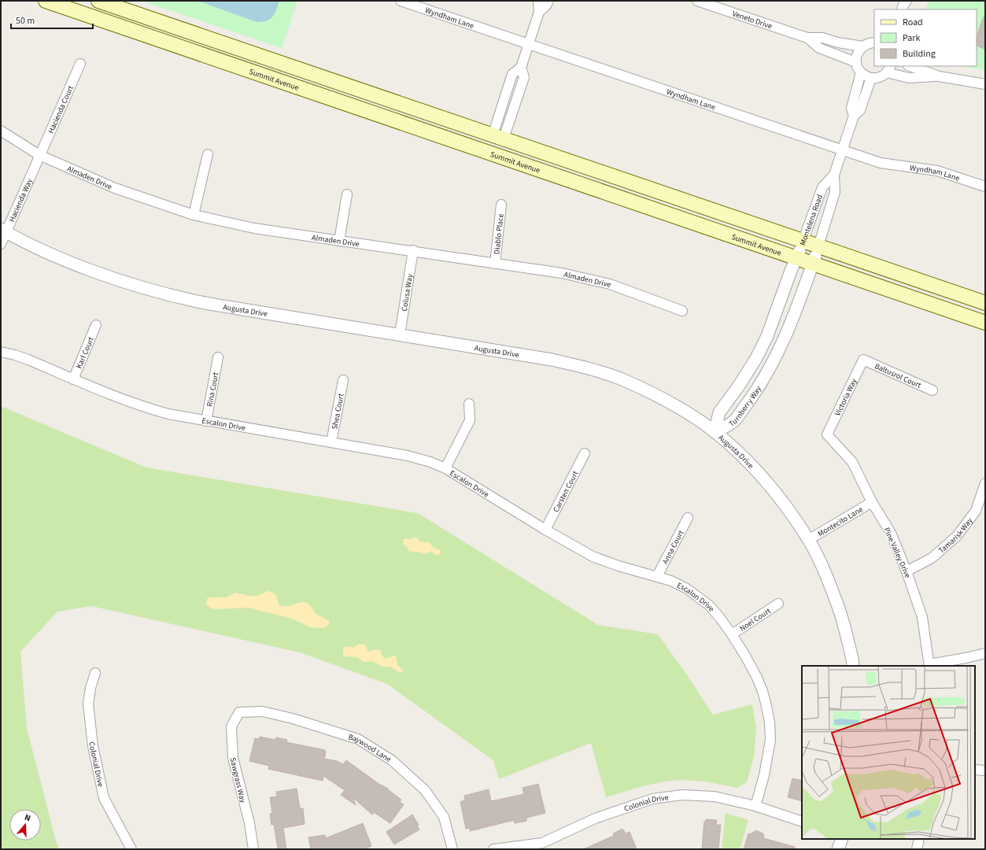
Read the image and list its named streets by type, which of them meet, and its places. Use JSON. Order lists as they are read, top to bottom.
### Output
{
  "streets": {
    "main road": ["Summit Avenue"],
    "street": [
      "Wyndham Lane",
      "Veneto Drive",
      "Hacienda Court",
      "Almaden Drive",
      "Hacienda Way",
      "Montelena Road",
      "Diablo Place",
      "Colusa Way",
      "Augusta Drive",
      "Karl Court",
      "Baltusrol Court",
      "Rina Court",
      "Victoria Way",
      "Turnberry Way",
      "Shea Court",
      "Escalon Drive",
      "Carsten Court",
      "Montecito Lane",
      "Tamarisk Way",
      "Anna Court",
      "Pine Valley Drive",
      "Noel Court",
      "Baywood Lane",
      "Colonial Drive",
      "Sawgrass Way"
    ]
  },
  "crossings": [
    ["Wyndham Lane", "Montelena Road"],
    ["Summit Avenue", "Montelena Road"],
    ["Summit Avenue", "Turnberry Way"],
    ["Hacienda Court", "Almaden Drive"],
    ["Hacienda Court", "Hacienda Way"],
    ["Almaden Drive", "Hacienda Way"],
    ["Almaden Drive", "Diablo Place"],
    ["Almaden Drive", "Colusa Way"],
    ["Hacienda Way", "Augusta Drive"],
    ["Montelena Road", "Turnberry Way"],
    ["Colusa Way", "Augusta Drive"],
    ["Augusta Drive", "Turnberry Way"],
    ["Augusta Drive", "Montecito Lane"],
    ["Karl Court", "Escalon Drive"],
    ["Baltusrol Court", "Victoria Way"],
    ["Rina Court", "Escalon Drive"],
    ["Victoria Way", "Pine Valley Drive"],
    ["Shea Court", "Escalon Drive"],
    ["Escalon Drive", "Carsten Court"],
    ["Escalon Drive", "Anna Court"],
    ["Escalon Drive", "Noel Court"],
    ["Escalon Drive", "Colonial Drive"],
    ["Montecito Lane", "Pine Valley Drive"],
    ["Tamarisk Way", "Pine Valley Drive"],
    ["Baywood Lane", "Sawgrass Way"]
  ],
  "legend": ["Road", "Park", "Building"],
  "scale_bar": "50 m",
  "north": "top"
}
